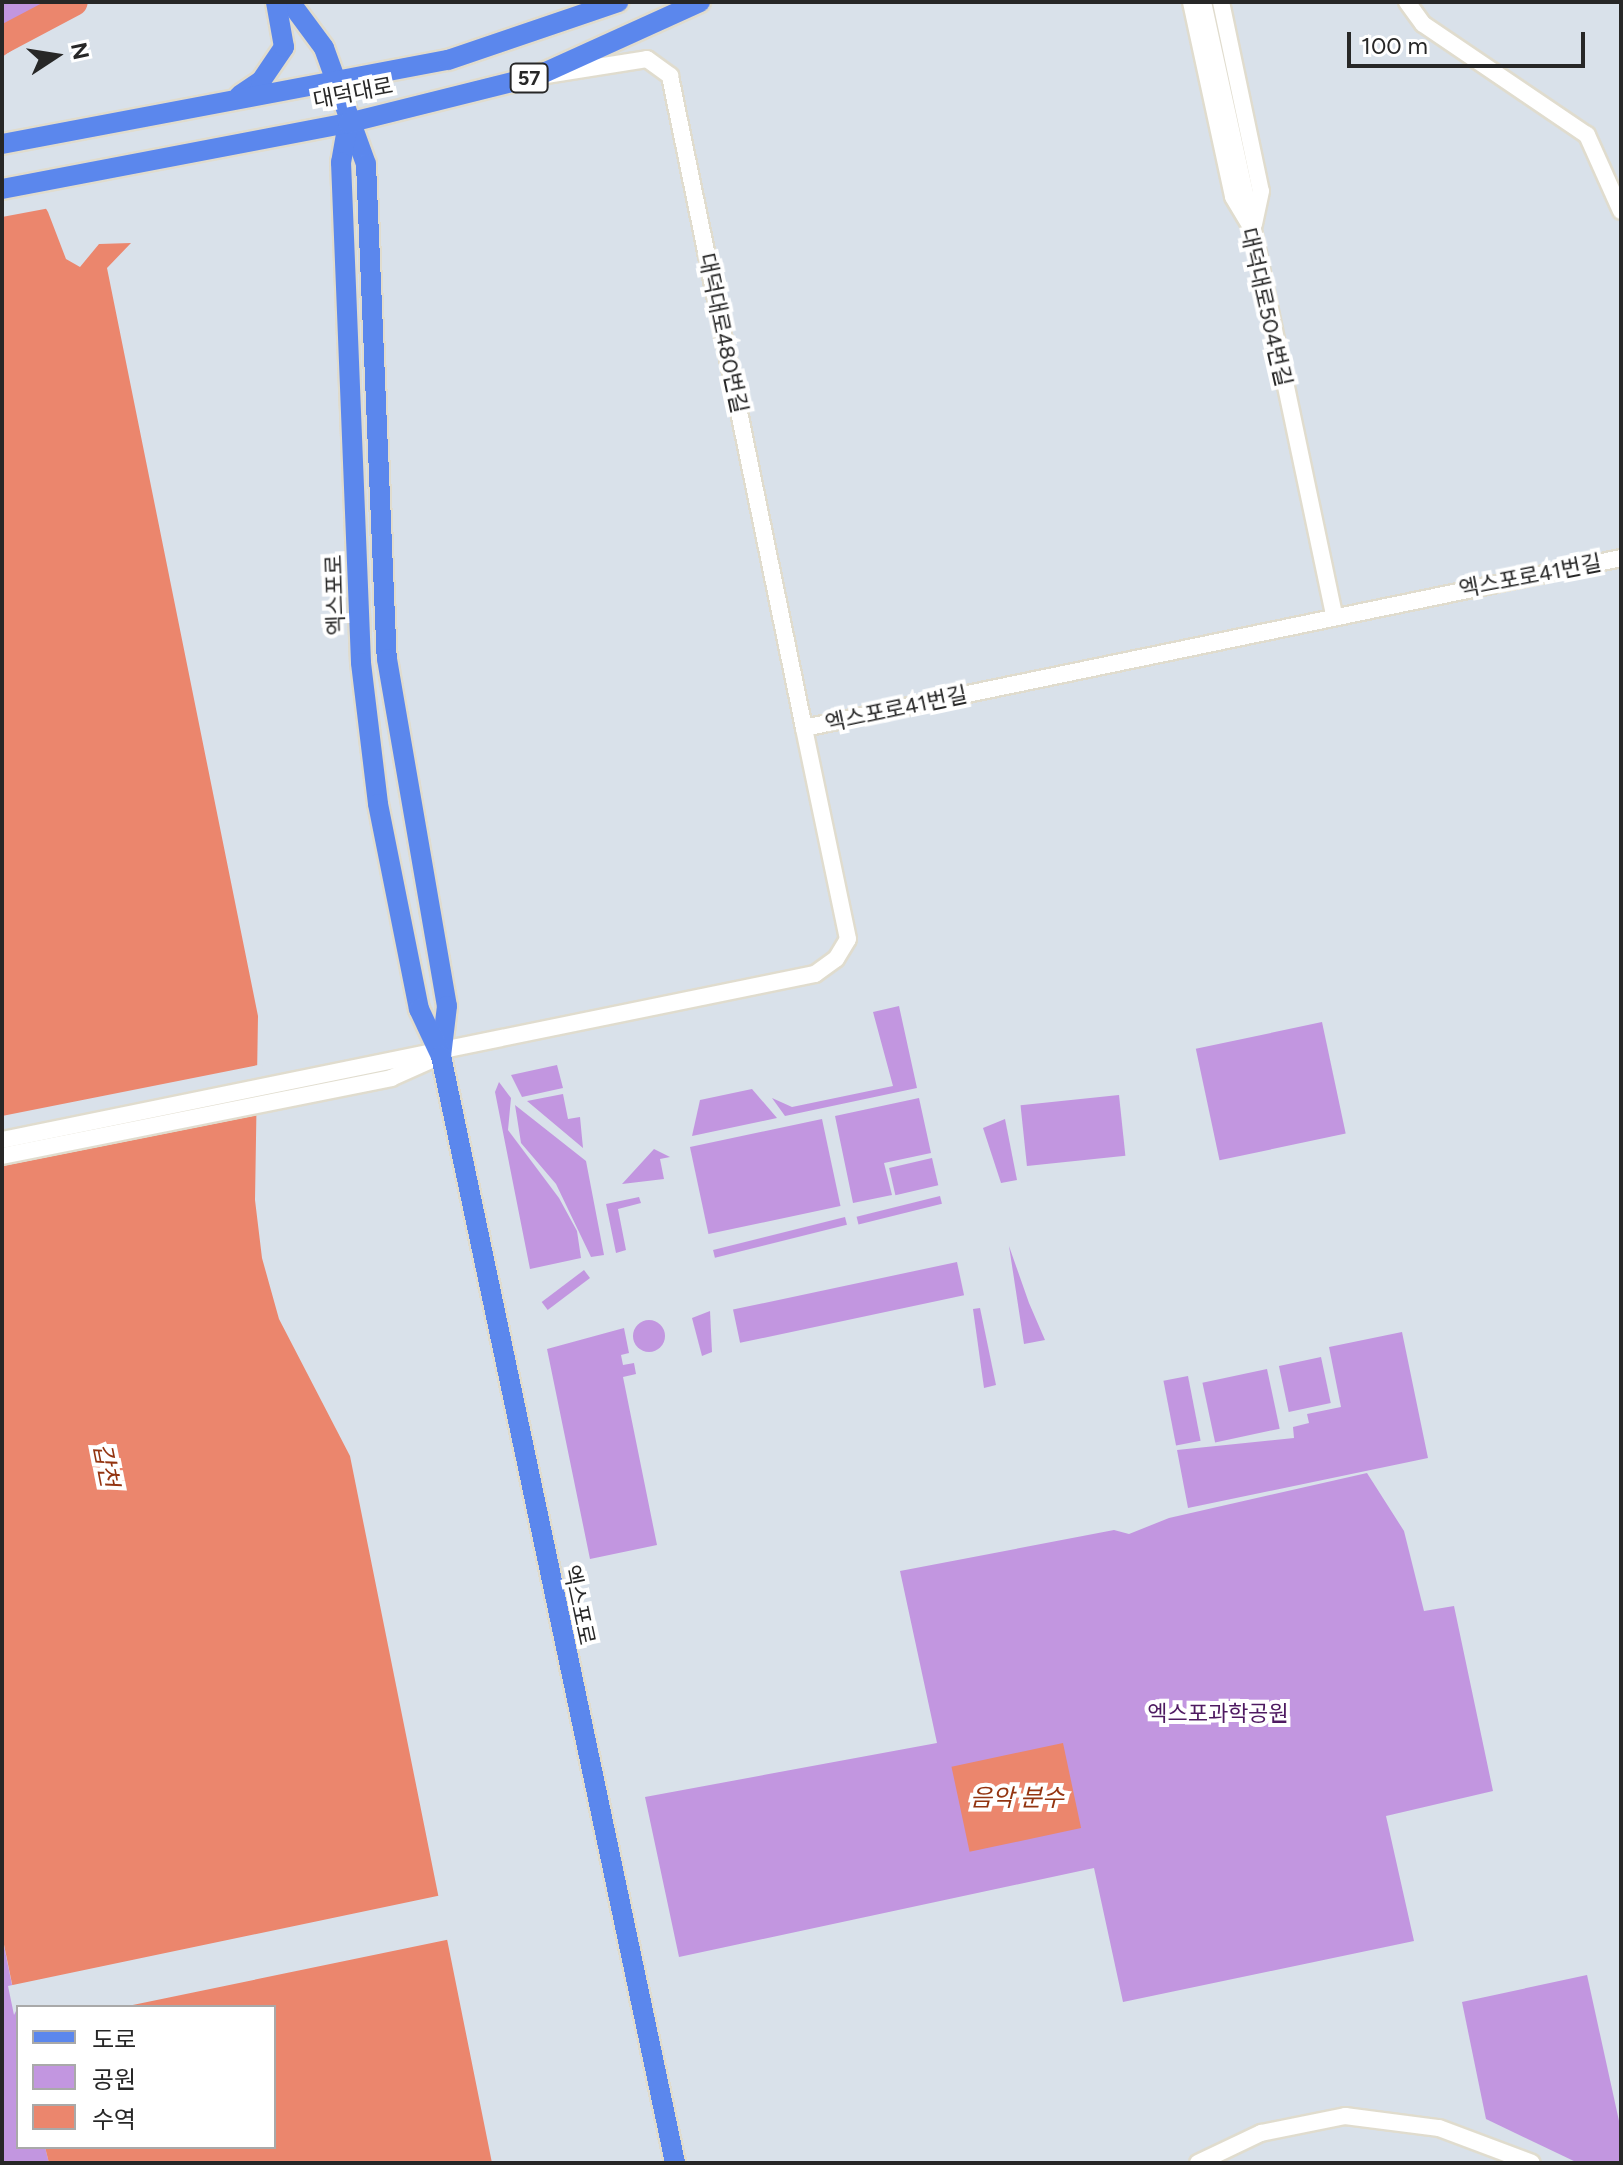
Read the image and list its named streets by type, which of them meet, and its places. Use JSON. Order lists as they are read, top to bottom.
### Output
{
  "streets": {
    "main road": ["57", "대덕대로", "엑스포로"],
    "street": ["대덕대로504번길", "대덕대로480번길", "엑스포로41번길"]
  },
  "crossings": [
    ["대덕대로", "대덕대로480번길"],
    ["대덕대로", "엑스포로"],
    ["대덕대로504번길", "엑스포로41번길"],
    ["대덕대로480번길", "엑스포로41번길"],
    ["엑스포로41번길", "엑스포로"]
  ],
  "water": ["갑천", "음악 분수"],
  "parks": ["엑스포과학공원"],
  "legend": ["도로", "공원", "수역"],
  "scale_bar": "100 m",
  "north": "right"
}
